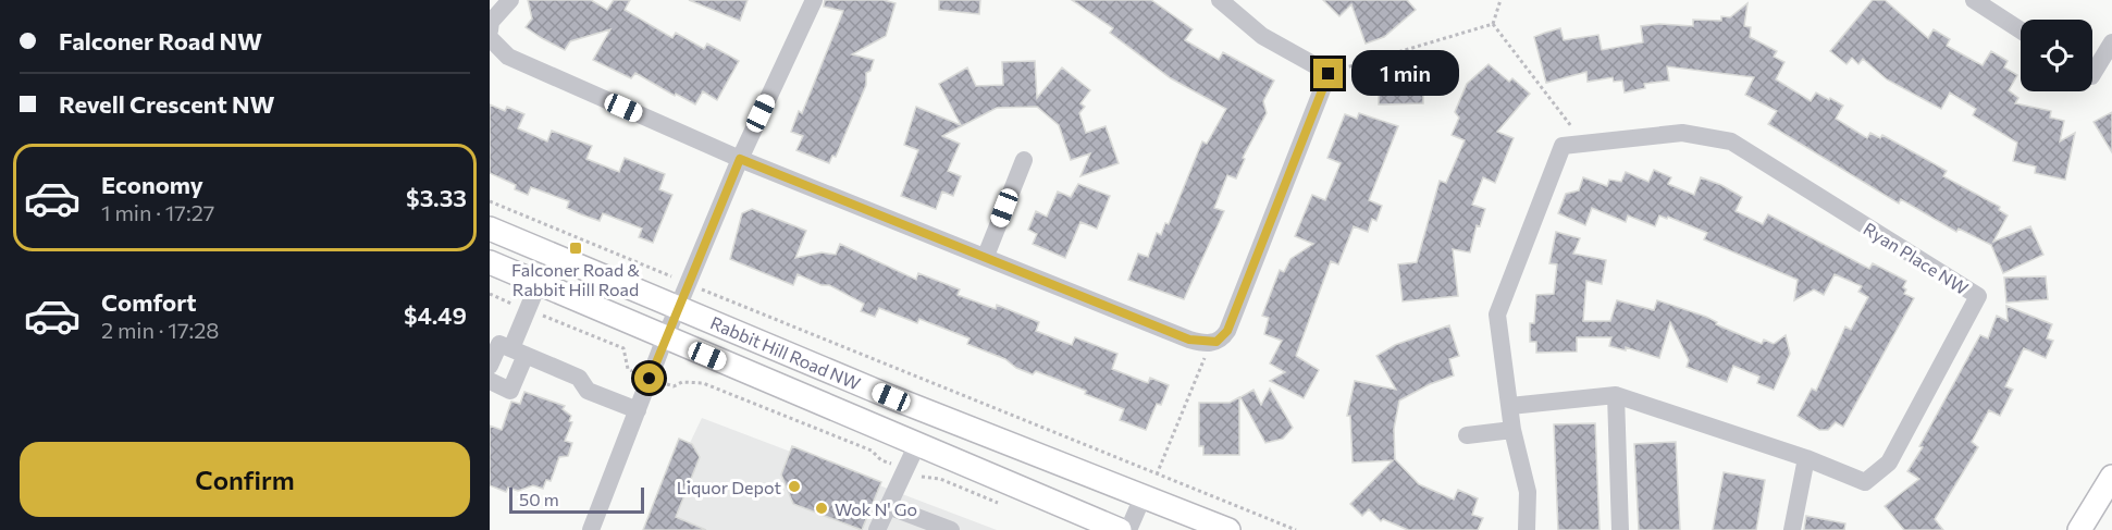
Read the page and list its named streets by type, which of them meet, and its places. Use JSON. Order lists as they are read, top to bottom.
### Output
{
  "streets": {
    "main road": ["Rabbit Hill Road NW"],
    "street": ["Ryan Place NW"]
  },
  "places": {
    "transit": ["Falconer Road & Rabbit Hill Road"],
    "other": ["Liquor Depot", "Wok N' Go"]
  },
  "scale_bar": "50 m",
  "page": {
    "banner": ["Falconer Road NW", "Revell Crescent NW"],
    "bubble": "1 min",
    "list": [
      {
        "name": "Economy",
        "note": "1 min · 17:27",
        "value": "$3.33"
      },
      {
        "name": "Comfort",
        "note": "2 min · 17:28",
        "value": "$4.49"
      }
    ],
    "buttons": "Confirm",
    "scale": "50 m"
  }
}
